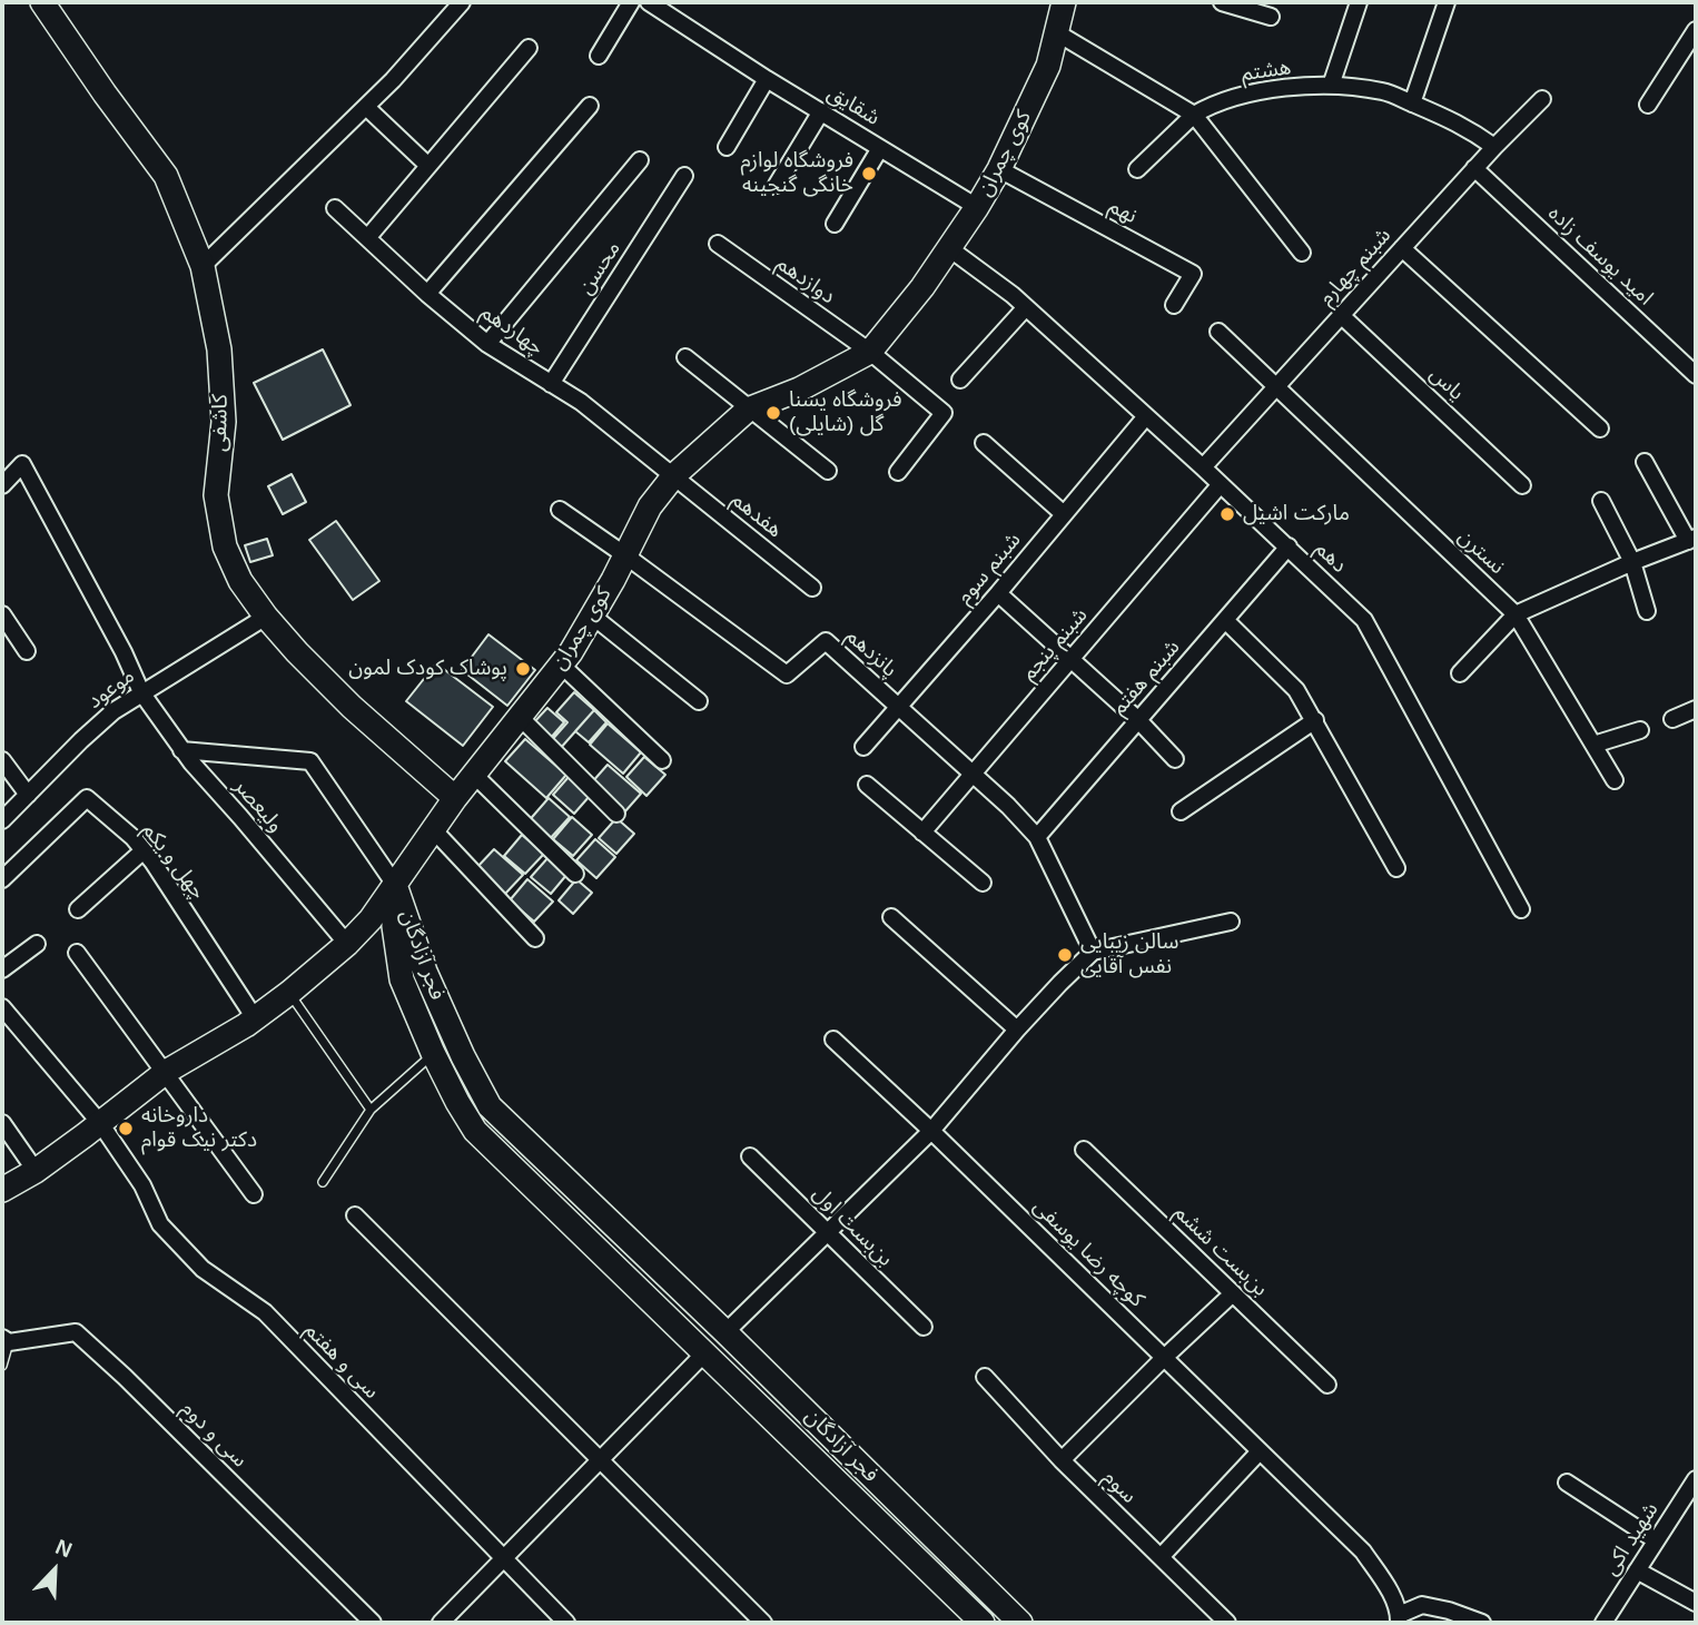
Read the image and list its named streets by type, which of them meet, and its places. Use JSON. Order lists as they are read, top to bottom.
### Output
{
  "streets": {
    "street": [
      "هشتم",
      "شقایق",
      "کوی چمران",
      "نهم",
      "امید یوسف زاده",
      "شبنم چهارم",
      "محسن",
      "دوازدهم",
      "چهاردهم",
      "یاس",
      "کاشفی",
      "هفدهم",
      "نسترن",
      "دهم",
      "شبنم سوم",
      "شبنم پنجم",
      "پانزدهم",
      "شبنم هفتم",
      "موعود",
      "ولیعصر",
      "چهل و یکم",
      "فجر آزادگان",
      "بن‌بست اول",
      "بن‌بست ششم",
      "کوچه رضا یوسفی",
      "سی و هفتم",
      "سی و دوم",
      "سوم",
      "شهید اکی"
    ]
  },
  "crossings": [
    ["هشتم", "شبنم چهارم"],
    ["شقایق", "کوی چمران"],
    ["کوی چمران", "نهم"],
    ["کوی چمران", "دوازدهم"],
    ["کوی چمران", "چهاردهم"],
    ["کوی چمران", "کاشفی"],
    ["کوی چمران", "هفدهم"],
    ["کوی چمران", "دهم"],
    ["کوی چمران", "پانزدهم"],
    ["کوی چمران", "ولیعصر"],
    ["کوی چمران", "چهل و یکم"],
    ["کوی چمران", "فجر آزادگان"],
    ["کوی چمران", "سی و هفتم"],
    ["امید یوسف زاده", "شبنم چهارم"],
    ["شبنم چهارم", "یاس"],
    ["شبنم چهارم", "نسترن"],
    ["شبنم چهارم", "دهم"],
    ["محسن", "چهاردهم"],
    ["چهاردهم", "هفدهم"],
    ["کاشفی", "موعود"],
    ["دهم", "شبنم سوم"],
    ["دهم", "شبنم پنجم"],
    ["دهم", "شبنم هفتم"],
    ["شبنم سوم", "پانزدهم"],
    ["شبنم پنجم", "پانزدهم"],
    ["پانزدهم", "شبنم هفتم"],
    ["موعود", "ولیعصر"]
  ],
  "places": [
    "فروشگاه لوازم خانگی گنجینه",
    "فروشگاه یسنا گل (شایلی)",
    "مارکت اشیل",
    "پوشاک کودک لمون",
    "سالن زیبایی نفس آقایی",
    "داروخانه دکتر نیک قوام"
  ],
  "north": "top right"
}
